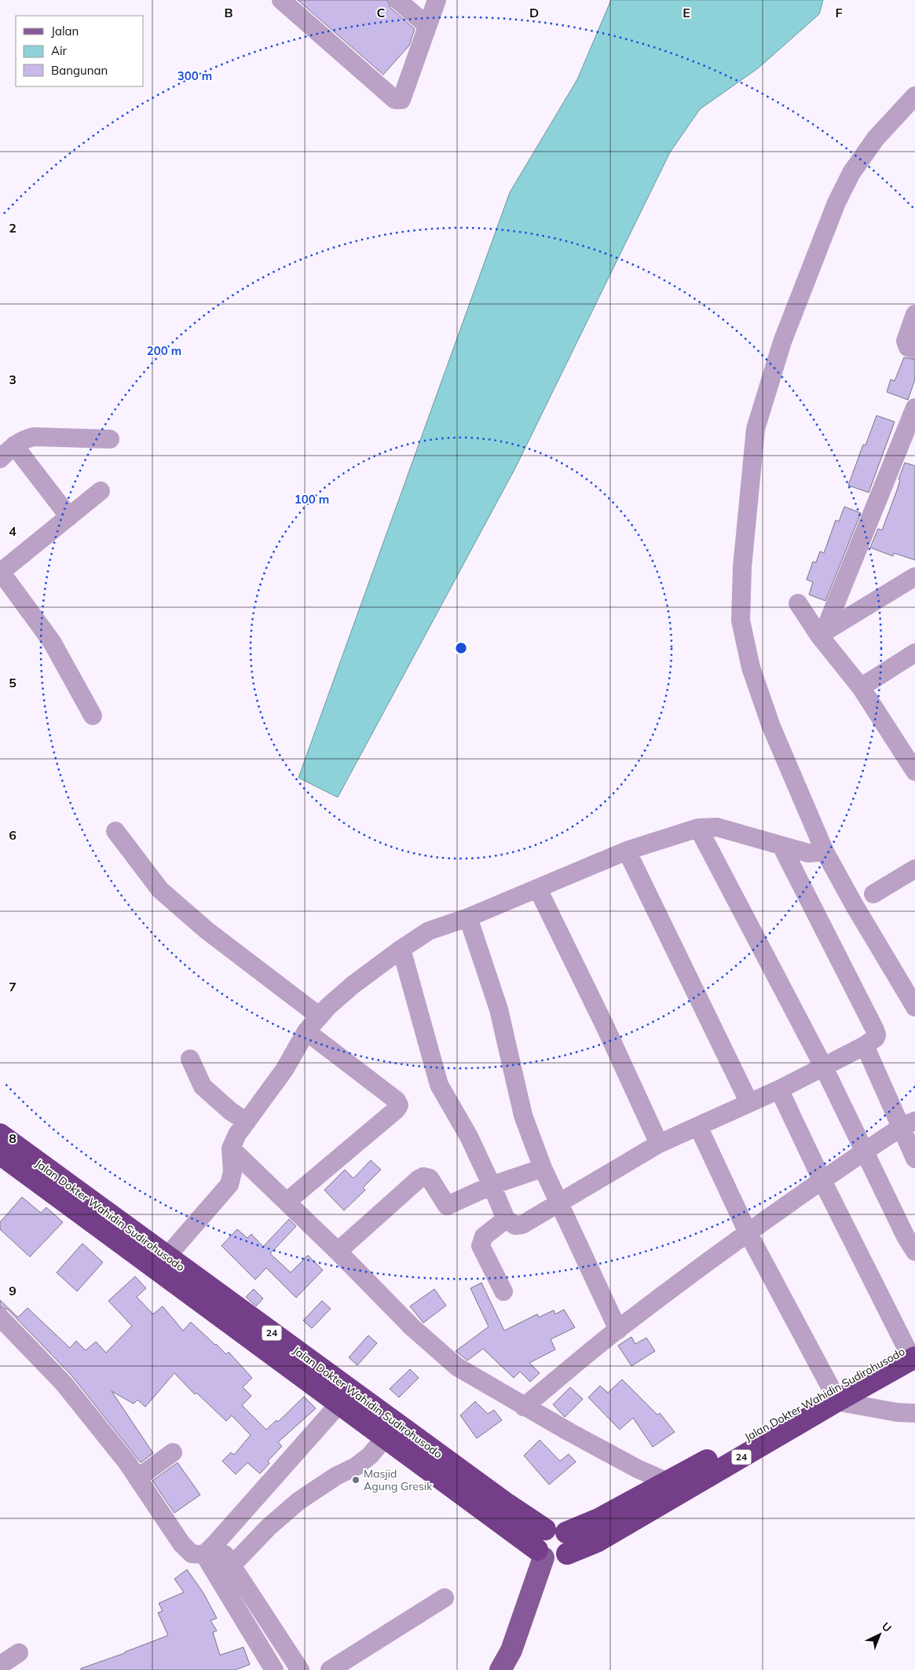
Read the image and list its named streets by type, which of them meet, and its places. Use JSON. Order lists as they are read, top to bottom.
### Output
{
  "streets": {
    "highway": ["Jalan Dokter Wahidin Sudirohusodo", "24"]
  },
  "crossings": [
    ["Jalan Dokter Wahidin Sudirohusodo", "24"]
  ],
  "places": ["Masjid Agung Gresik"],
  "legend": ["Jalan", "Air", "Bangunan"],
  "north": "top right",
  "grid": {
    "columns": [
      "B",
      "C",
      "D",
      "E",
      "F"
    ],
    "rows": [
      "2",
      "3",
      "4",
      "5",
      "6",
      "7",
      "8",
      "9"
    ]
  },
  "rings": ["300 m", "200 m", "100 m"]
}
